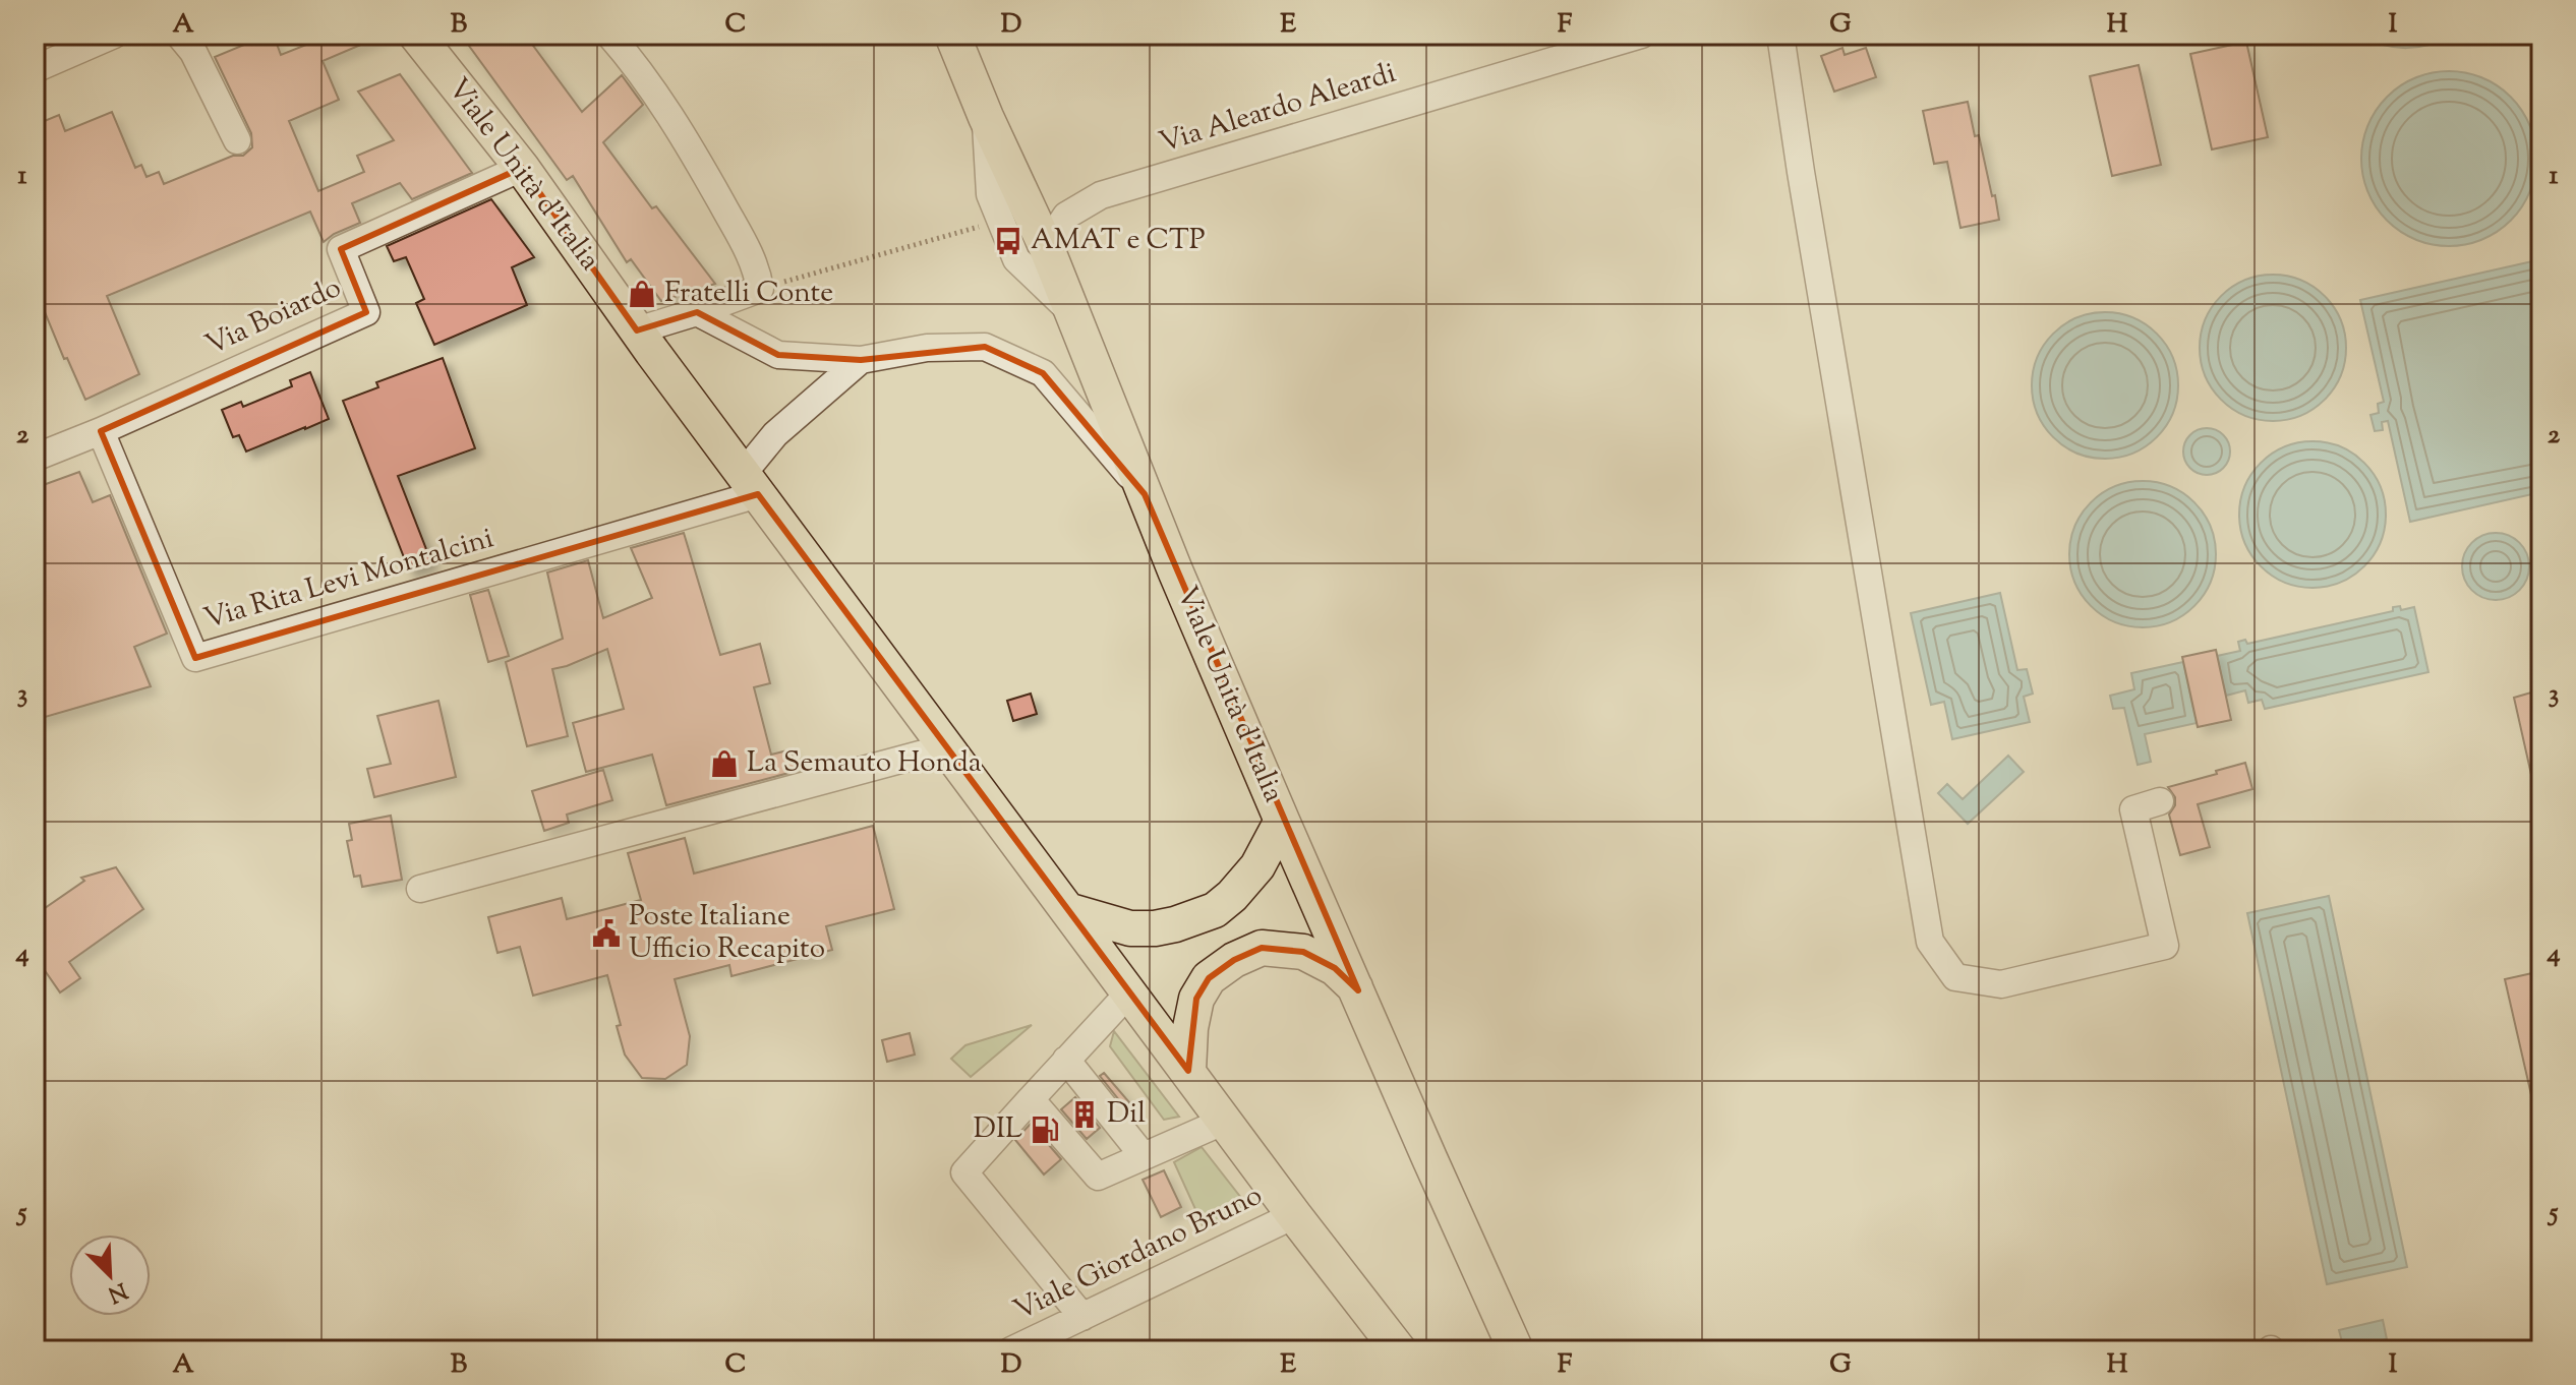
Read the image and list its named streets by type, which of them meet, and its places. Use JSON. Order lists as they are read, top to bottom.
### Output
{
  "streets": {
    "main road": ["Viale Unità d'Italia"],
    "street": [
      "Via Aleardo Aleardi",
      "Via Boiardo",
      "Via Rita Levi Montalcini",
      "Viale Giordano Bruno"
    ]
  },
  "crossings": [
    ["Via Aleardo Aleardi", "Viale Unità d'Italia"],
    ["Viale Unità d'Italia", "Via Boiardo"],
    ["Viale Unità d'Italia", "Via Rita Levi Montalcini"],
    ["Viale Unità d'Italia", "Viale Giordano Bruno"],
    ["Via Boiardo", "Via Rita Levi Montalcini"]
  ],
  "places": {
    "bus stop": ["AMAT e CTP"],
    "shop": ["Fratelli Conte", "La Semauto Honda"],
    "public building": ["Poste Italiane Ufficio Recapito"],
    "building": ["Dil"],
    "fuel station": ["DIL"]
  },
  "north": "bottom right",
  "grid": {
    "columns": [
      "A",
      "B",
      "C",
      "D",
      "E",
      "F",
      "G",
      "H",
      "I"
    ],
    "rows": [
      "1",
      "2",
      "3",
      "4",
      "5"
    ]
  }
}
